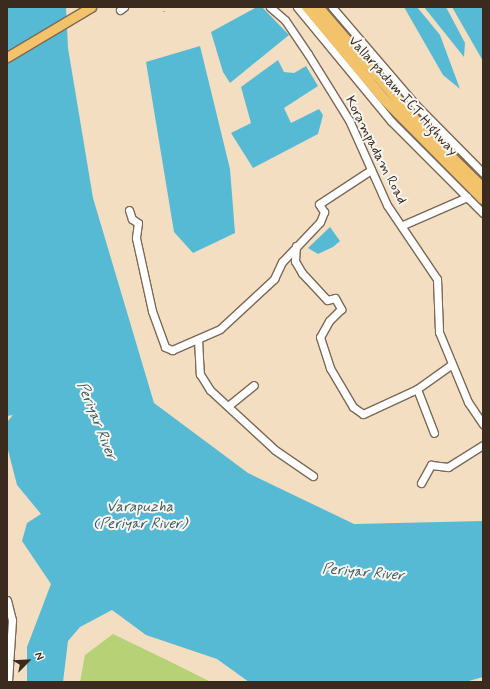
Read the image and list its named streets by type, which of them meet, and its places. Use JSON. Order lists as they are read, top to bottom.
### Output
{
  "streets": {
    "highway": ["Vallarpadam ICT Highway"],
    "street": ["Korampadam Road"]
  },
  "water": ["Periyar River", "Varapuzha (Periyar River)"],
  "north": "top right"
}
